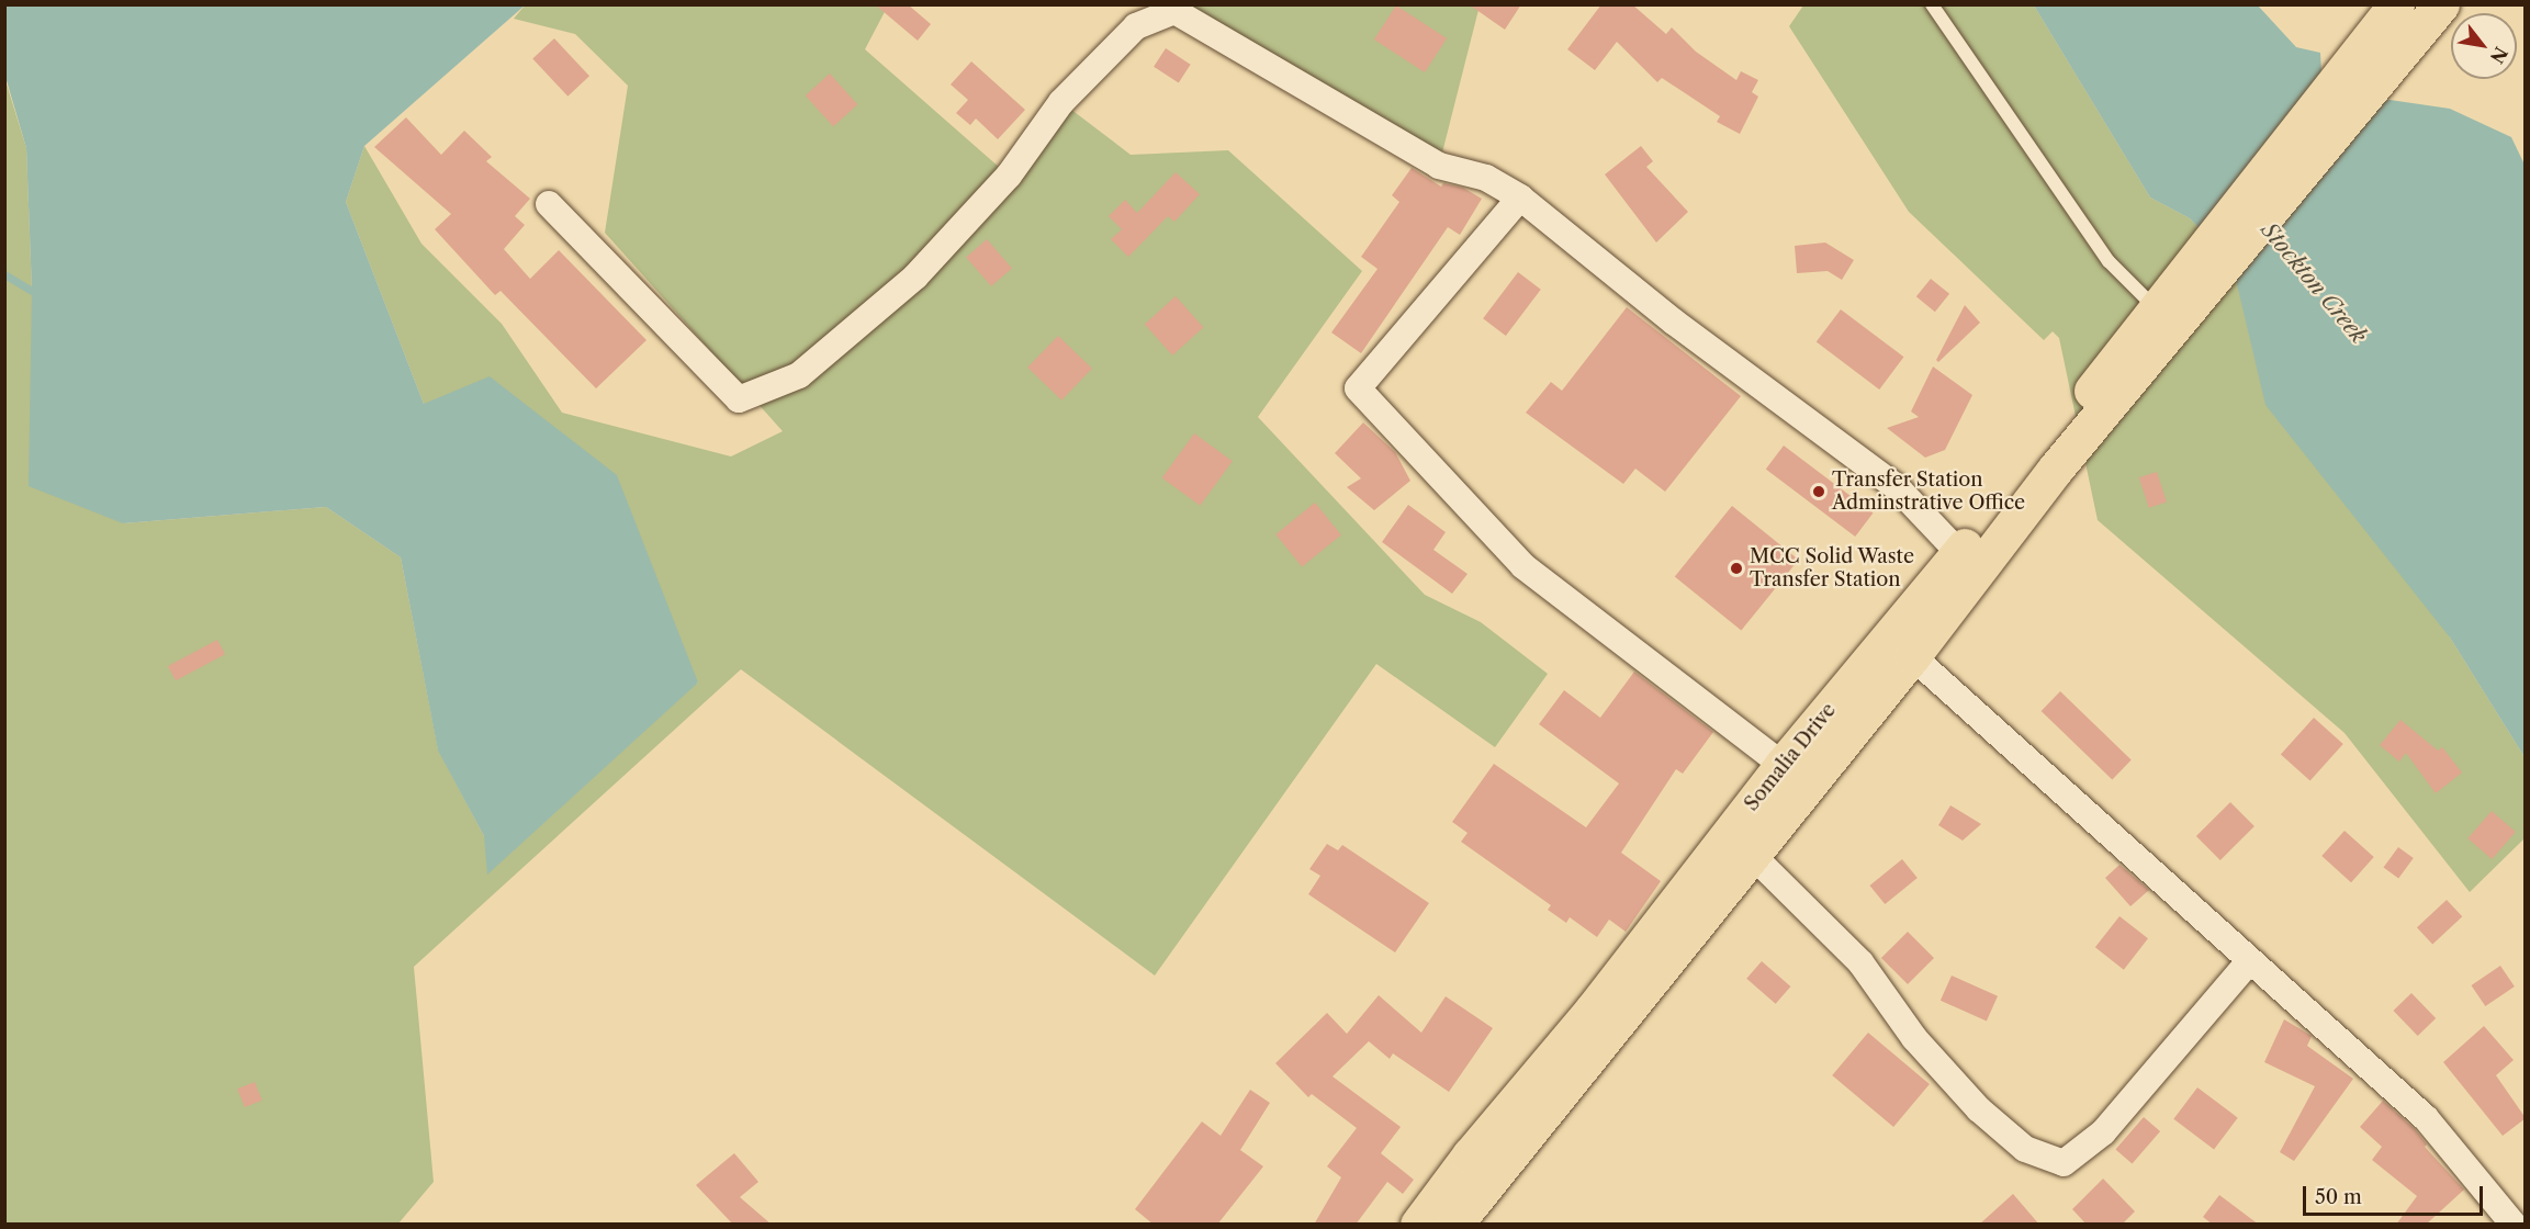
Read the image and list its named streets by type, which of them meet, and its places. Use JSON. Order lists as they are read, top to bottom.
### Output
{
  "streets": {
    "main road": ["Somalia Drive"]
  },
  "water": ["Stockton Creek"],
  "places": ["Transfer Station Adminstrative Office", "MCC Solid Waste Transfer Station"],
  "scale_bar": "50 m",
  "north": "bottom right"
}
